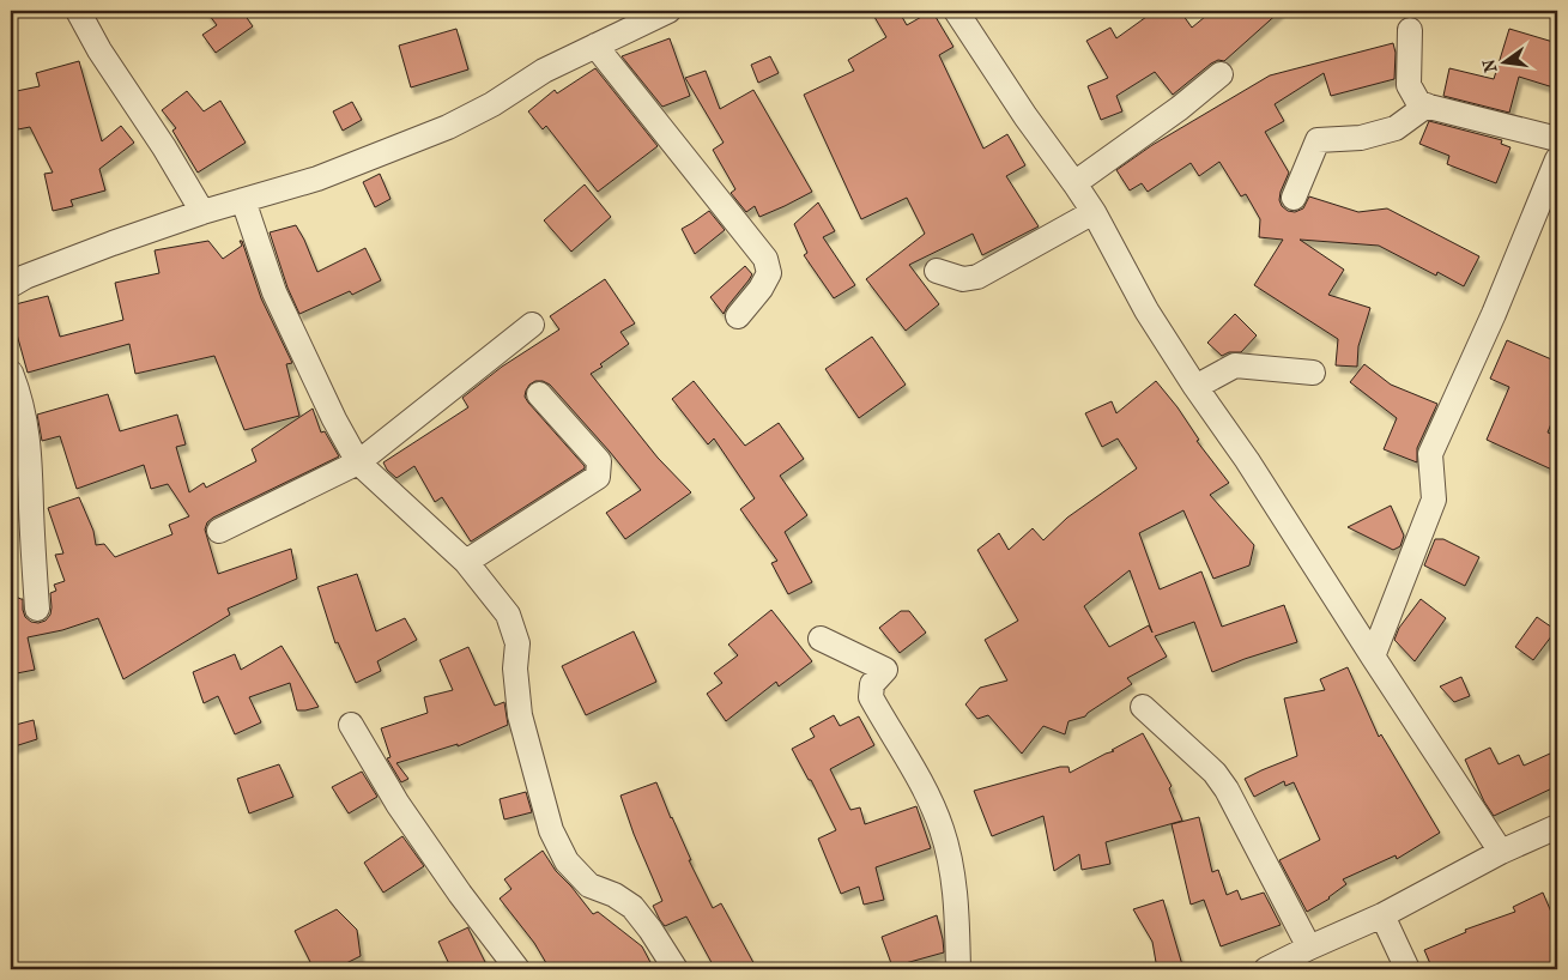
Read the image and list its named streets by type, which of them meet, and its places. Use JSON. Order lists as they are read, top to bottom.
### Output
{
  "north": "left"
}
